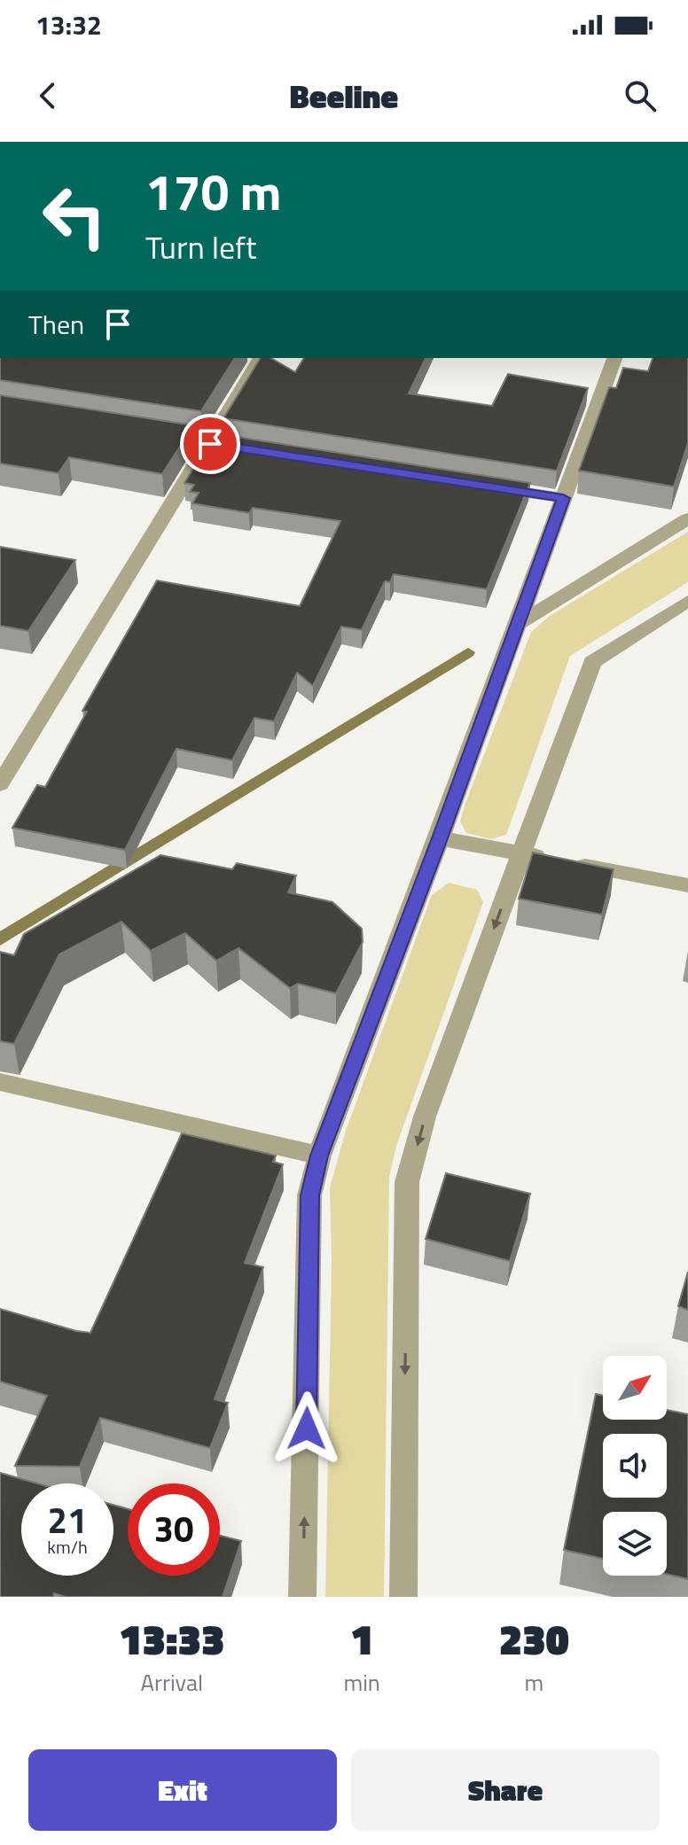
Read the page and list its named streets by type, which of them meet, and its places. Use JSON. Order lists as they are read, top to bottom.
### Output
{
  "north": "top right",
  "page": {
    "status": "13:32",
    "header": "Beeline",
    "turn": ["170 m", "Turn left"],
    "then": "Then",
    "speed": "21 km/h",
    "limit": "30",
    "eta": [
      "13:33",
      "Arrival",
      "1",
      "min",
      "230",
      "m"
    ],
    "buttons": ["Exit", "Share"]
  }
}
